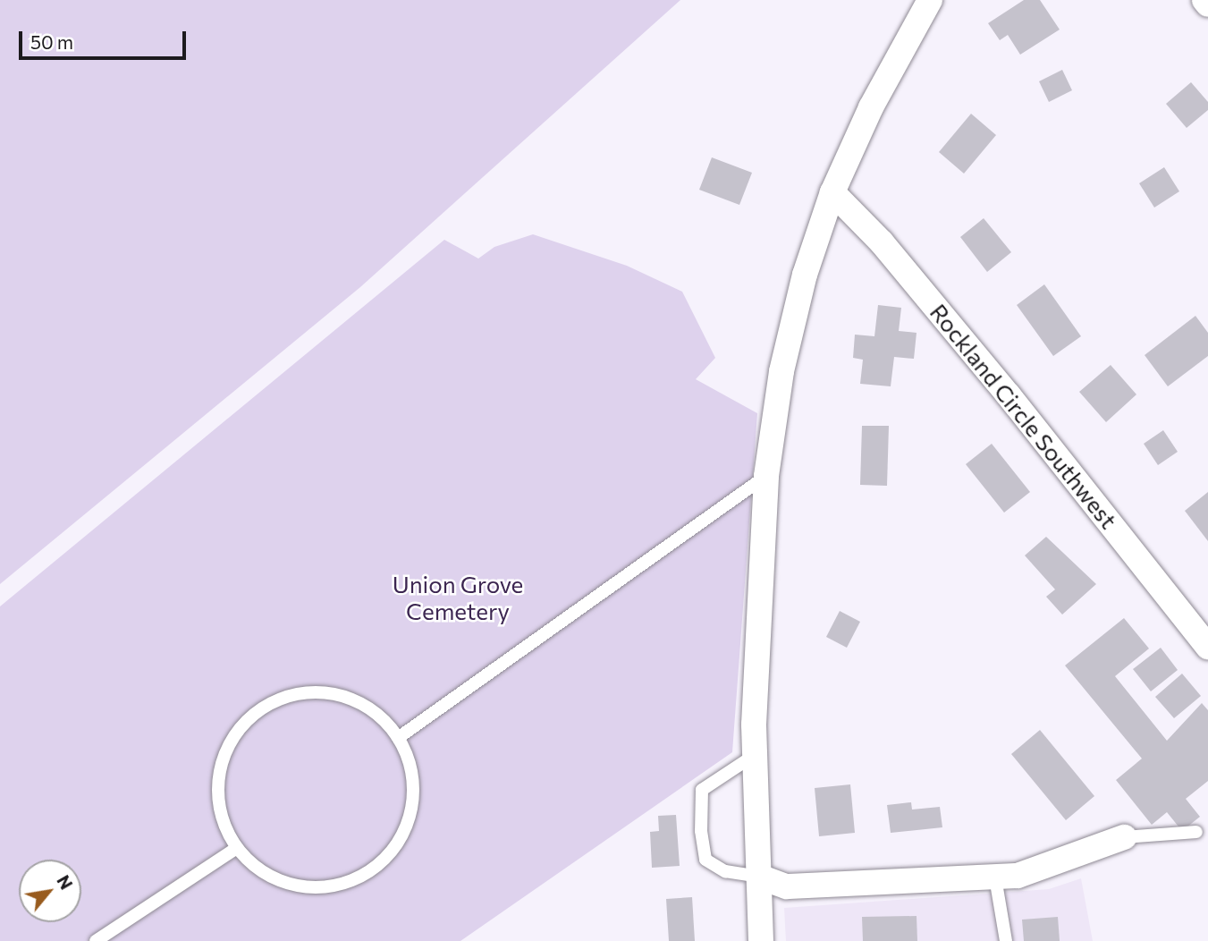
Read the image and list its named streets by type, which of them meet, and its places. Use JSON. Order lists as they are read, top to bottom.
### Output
{
  "streets": {
    "street": ["Rockland Circle Southwest"]
  },
  "parks": ["Union Grove Cemetery"],
  "scale_bar": "50 m",
  "north": "top right"
}
